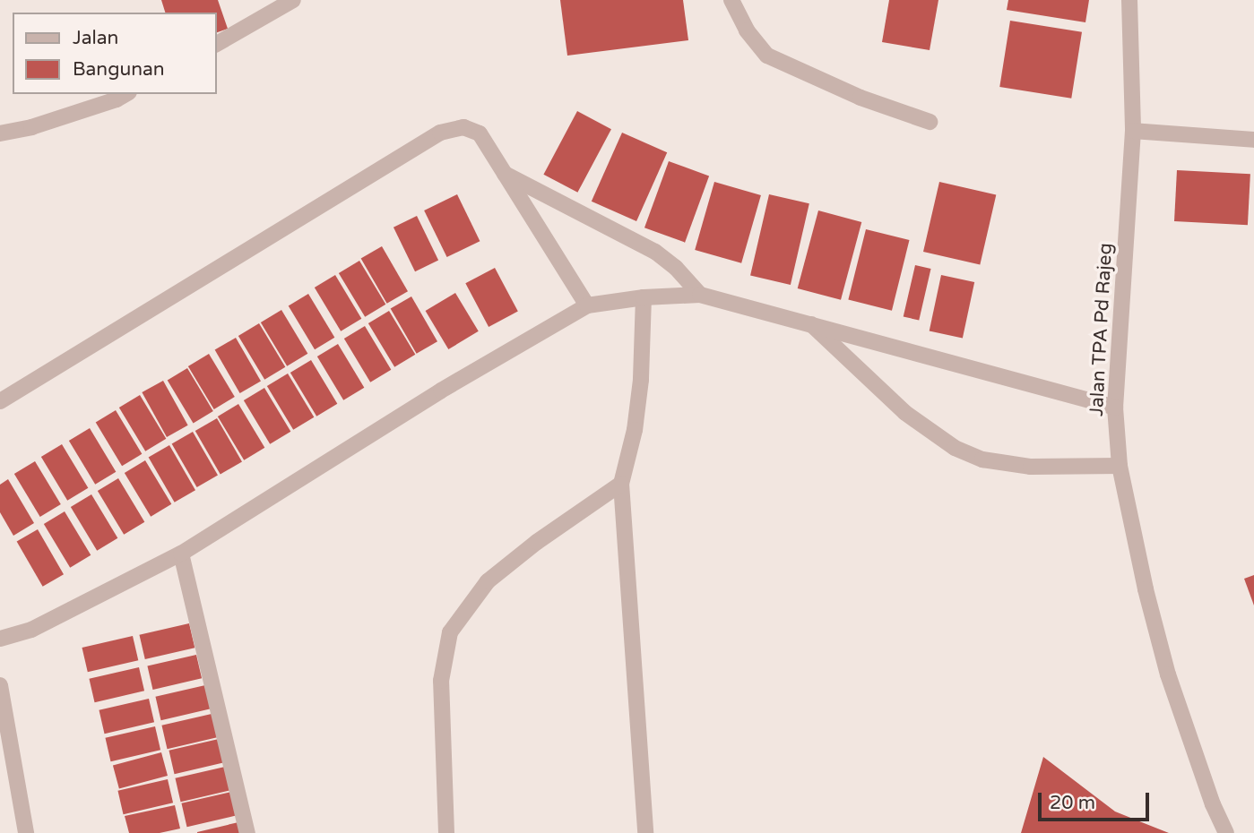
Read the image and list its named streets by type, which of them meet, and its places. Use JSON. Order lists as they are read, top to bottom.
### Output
{
  "streets": {
    "street": ["Jalan TPA Pd Rajeg"]
  },
  "legend": ["Jalan", "Bangunan"],
  "scale_bar": "20 m"
}
